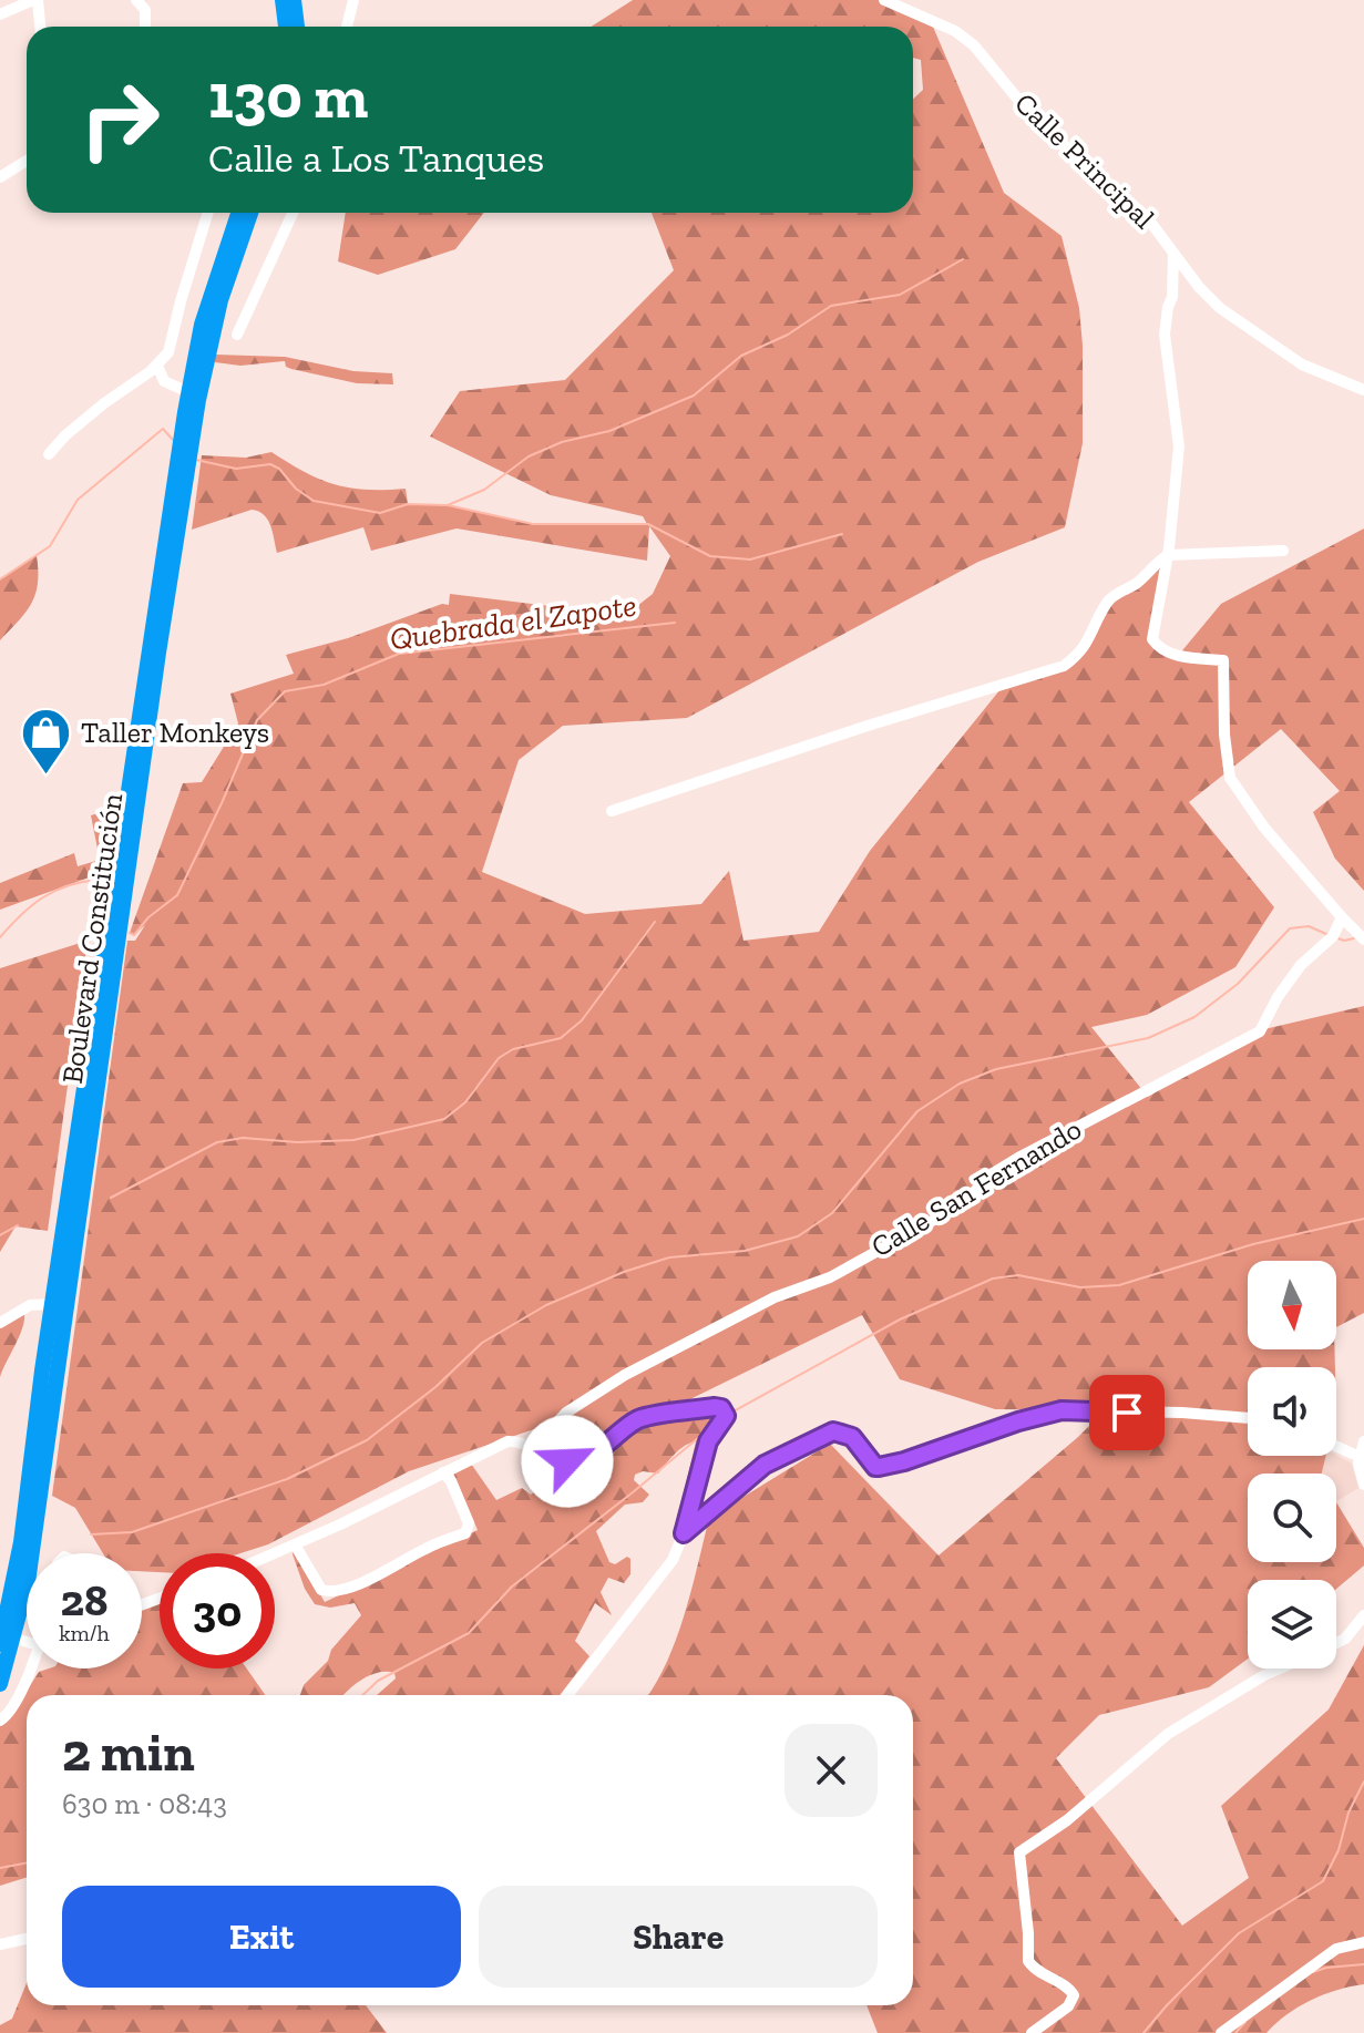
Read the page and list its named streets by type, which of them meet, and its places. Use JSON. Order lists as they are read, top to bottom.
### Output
{
  "streets": {
    "highway": ["Boulevard Constitución"],
    "street": ["Calle Principal", "Calle San Fernando"]
  },
  "water": ["Quebrada el Zapote"],
  "places": {
    "shop": ["Taller Monkeys"]
  },
  "north": "bottom",
  "page": {
    "turn": ["130 m", "Calle a Los Tanques"],
    "speed": "28 km/h",
    "limit": "30",
    "heading": ["2 min", "630 m · 08:43"],
    "buttons": ["Exit", "Share"]
  }
}
